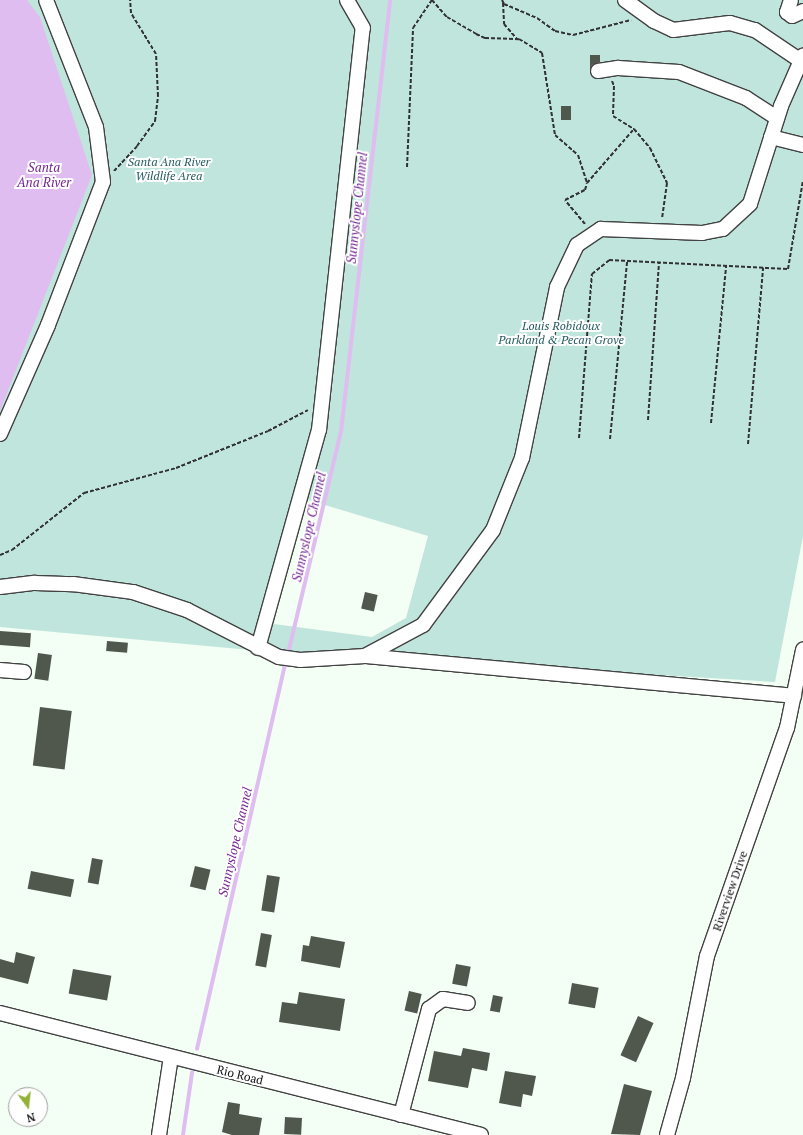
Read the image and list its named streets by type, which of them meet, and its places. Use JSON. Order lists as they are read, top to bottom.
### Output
{
  "streets": {
    "street": ["Riverview Drive", "Rio Road"]
  },
  "water": ["Santa Ana River", "Sunnyslope Channel"],
  "parks": ["Santa Ana River Wildlife Area", "Louis Robidoux Parkland & Pecan Grove"],
  "north": "bottom"
}
